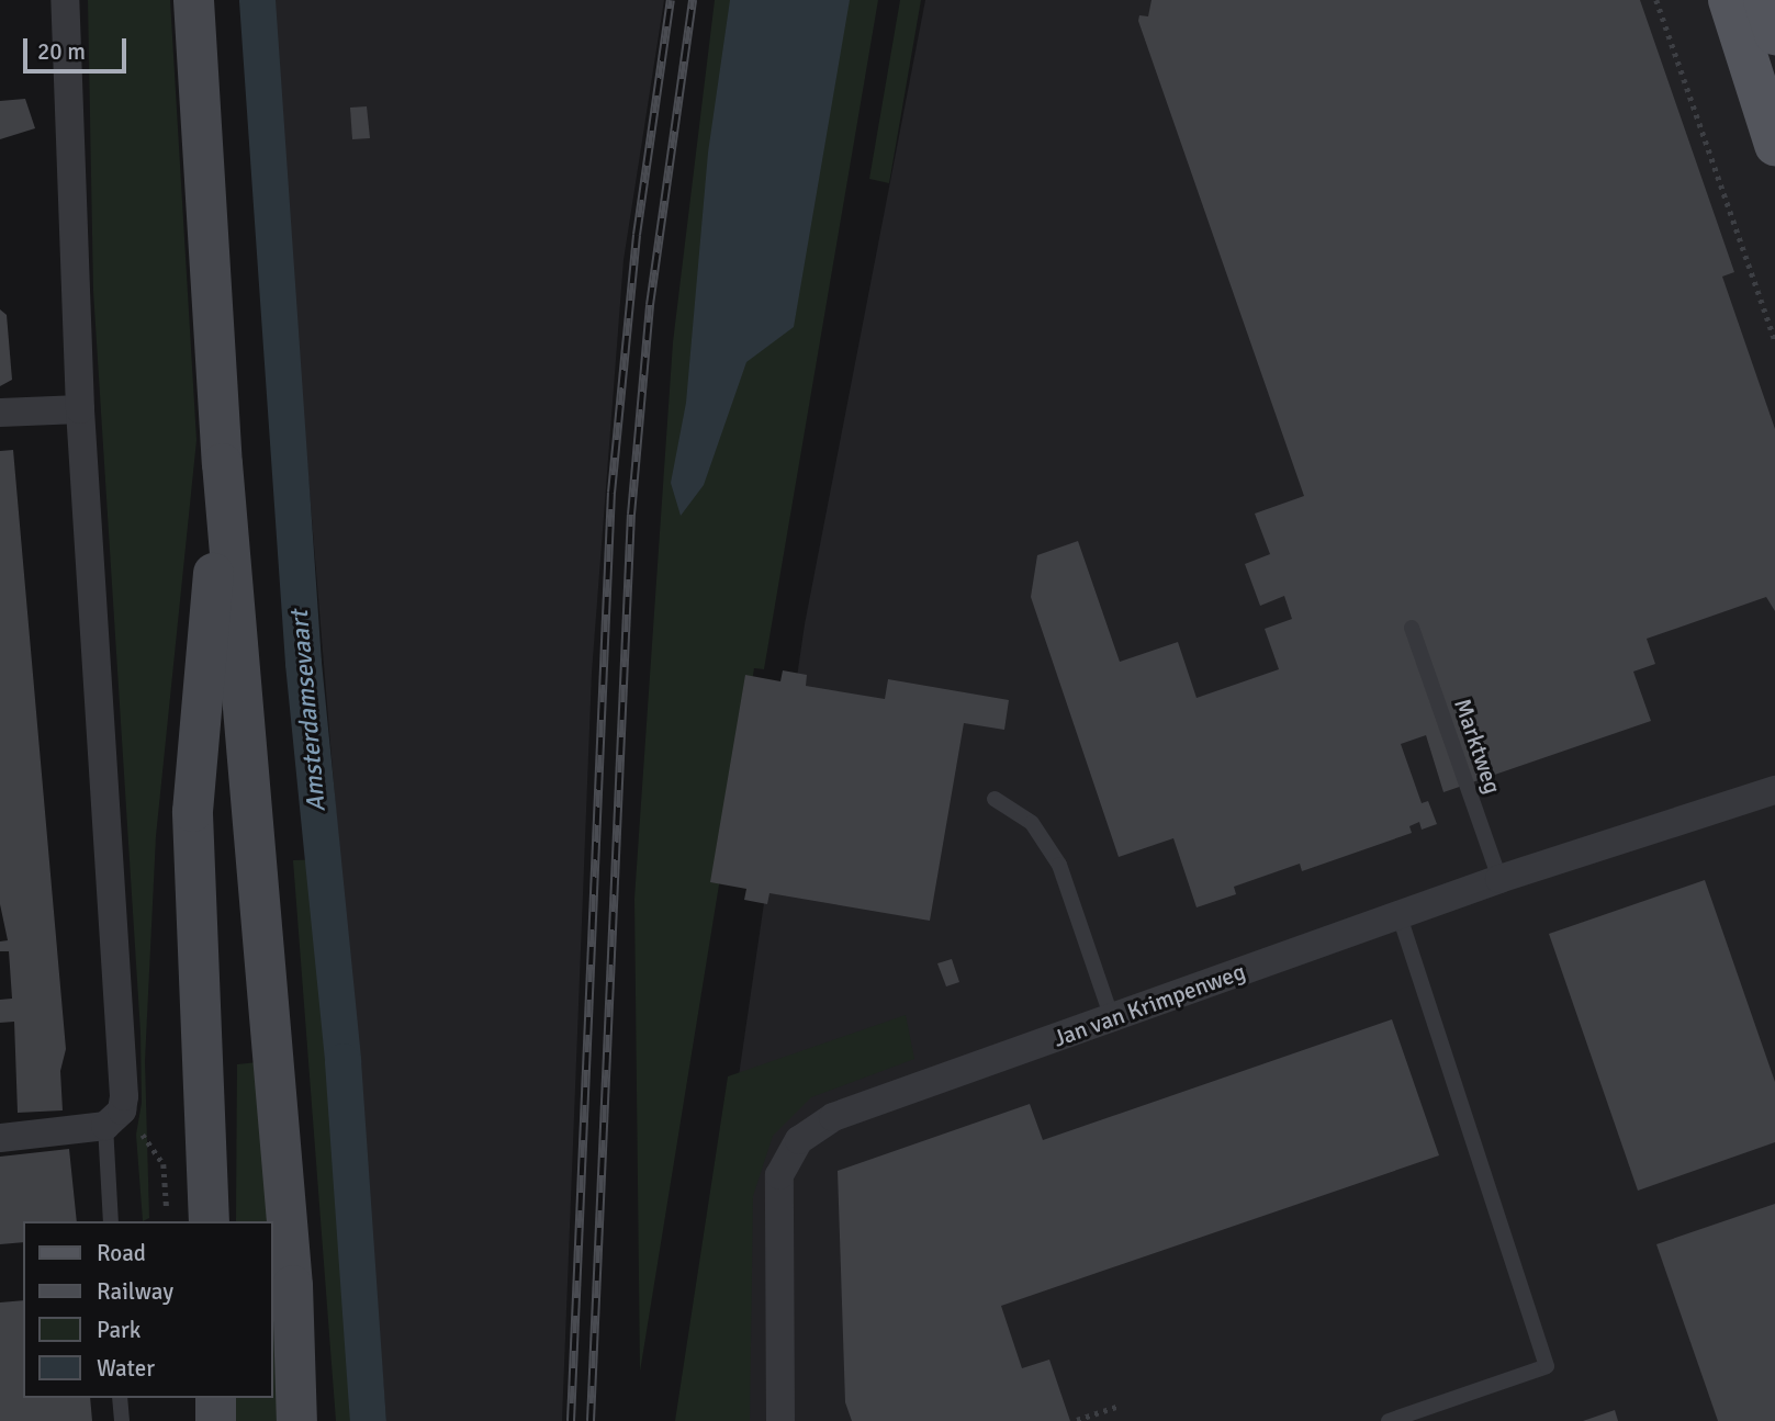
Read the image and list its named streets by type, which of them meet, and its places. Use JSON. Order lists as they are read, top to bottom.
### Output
{
  "streets": {
    "street": ["Jan van Krimpenweg"],
    "lane": ["Marktweg"]
  },
  "crossings": [
    ["Marktweg", "Jan van Krimpenweg"]
  ],
  "water": ["Amsterdamsevaart"],
  "legend": [
    "Road",
    "Railway",
    "Park",
    "Water"
  ],
  "scale_bar": "20 m"
}
